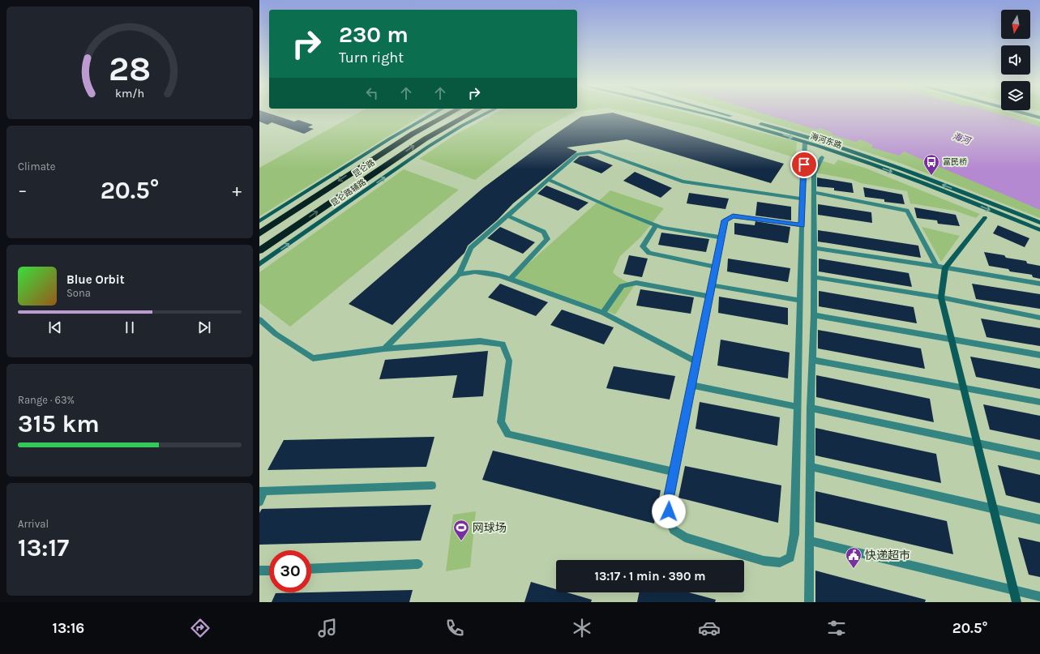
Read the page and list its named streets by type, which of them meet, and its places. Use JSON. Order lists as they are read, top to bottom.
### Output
{
  "streets": {
    "highway": ["昆仑路"],
    "main road": ["海河东路", "昆仑路辅路"]
  },
  "water": ["海河"],
  "places": {
    "bus stop": ["富民桥"],
    "sports": ["网球场"],
    "public building": ["快递超市"]
  },
  "north": "bottom",
  "page": {
    "turn": ["230 m", "Turn right"],
    "tile": [
      "Climate",
      ["Range · 63%", "315 km"],
      ["Arrival", "13:17"]
    ],
    "heat": ["−", "20.5°", "+"],
    "song": ["Blue Orbit", "Sona"],
    "limit": "30",
    "trip": "13:17 · 1 min · 390 m",
    "tabs": ["13:16", "20.5°"],
    "gauge": ["28", "km/h"]
  }
}
